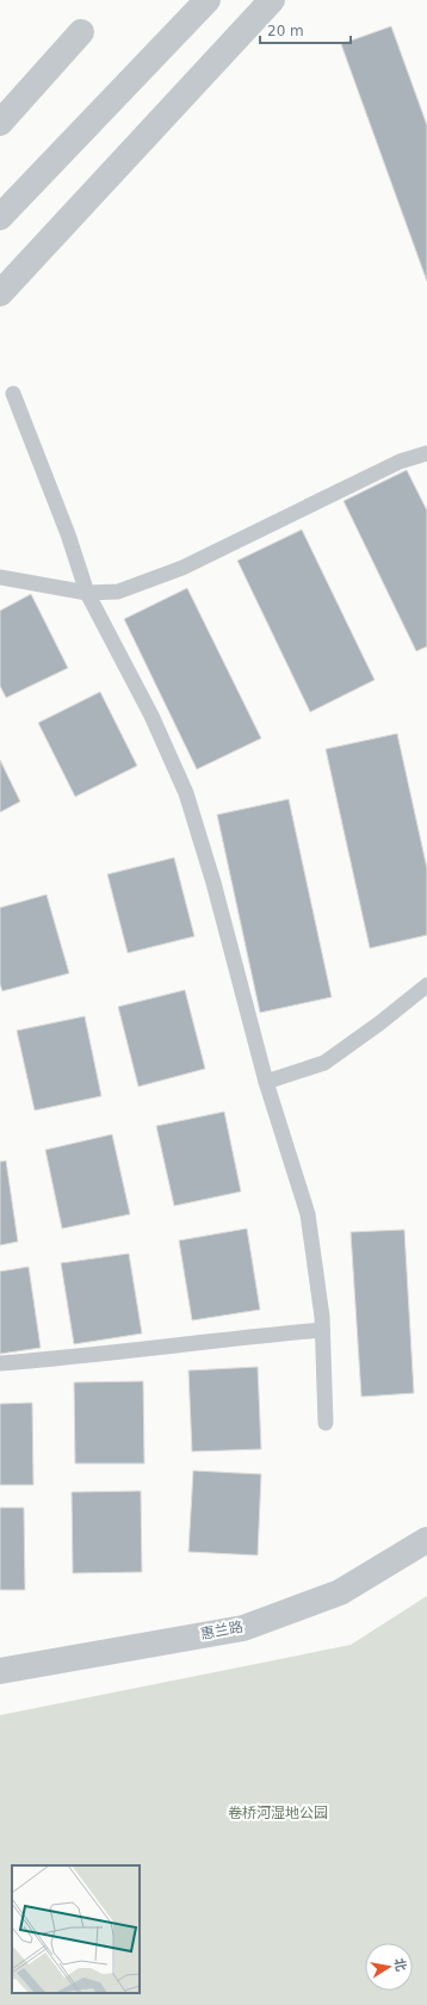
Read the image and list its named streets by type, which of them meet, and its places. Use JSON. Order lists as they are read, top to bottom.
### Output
{
  "streets": {
    "street": ["惠兰路"]
  },
  "parks": ["卷桥河湿地公园"],
  "scale_bar": "20 m",
  "north": "right"
}
